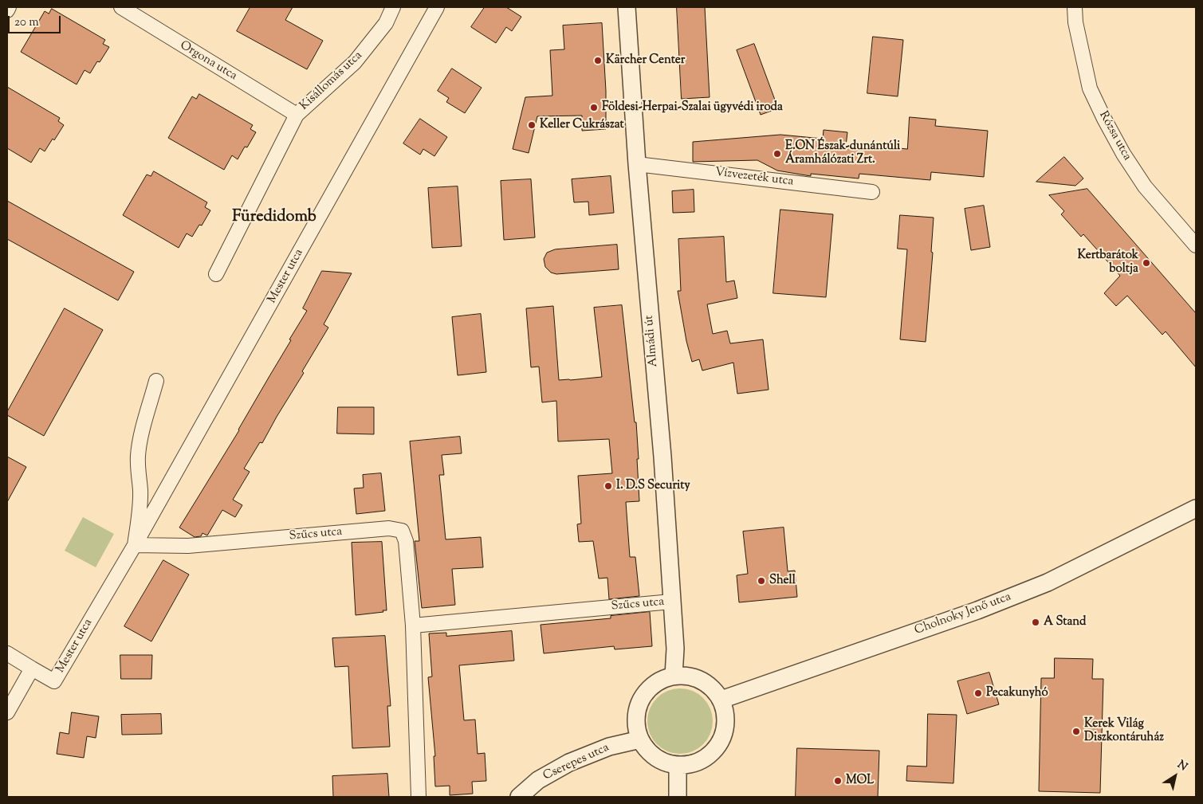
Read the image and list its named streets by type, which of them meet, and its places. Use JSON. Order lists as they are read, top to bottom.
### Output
{
  "streets": {
    "street": [
      "Orgona utca",
      "Kisállomás utca",
      "Rózsa utca",
      "Vízvezeték utca",
      "Mester utca",
      "Almádi út",
      "Szűcs utca",
      "Cholnoky Jenő utca",
      "Cserepes utca"
    ]
  },
  "crossings": [
    ["Orgona utca", "Kisállomás utca"],
    ["Vízvezeték utca", "Almádi út"],
    ["Mester utca", "Szűcs utca"],
    ["Almádi út", "Szűcs utca"],
    ["Almádi út", "Cholnoky Jenő utca"],
    ["Almádi út", "Cserepes utca"],
    ["Cholnoky Jenő utca", "Cserepes utca"]
  ],
  "districts": ["Füredidomb"],
  "places": [
    "Kärcher Center",
    "Földesi-Herpai-Szalai ügyvédi iroda",
    "Keller Cukrászat",
    "E.ON Észak-dunántúli Áramhálózati Zrt.",
    "Kertbarátok boltja",
    "I. D.S Security",
    "Shell",
    "A Stand",
    "Pecakunyhó",
    "Kerek Világ Diszkontáruház",
    "MOL"
  ],
  "scale_bar": "20 m",
  "north": "top right"
}
